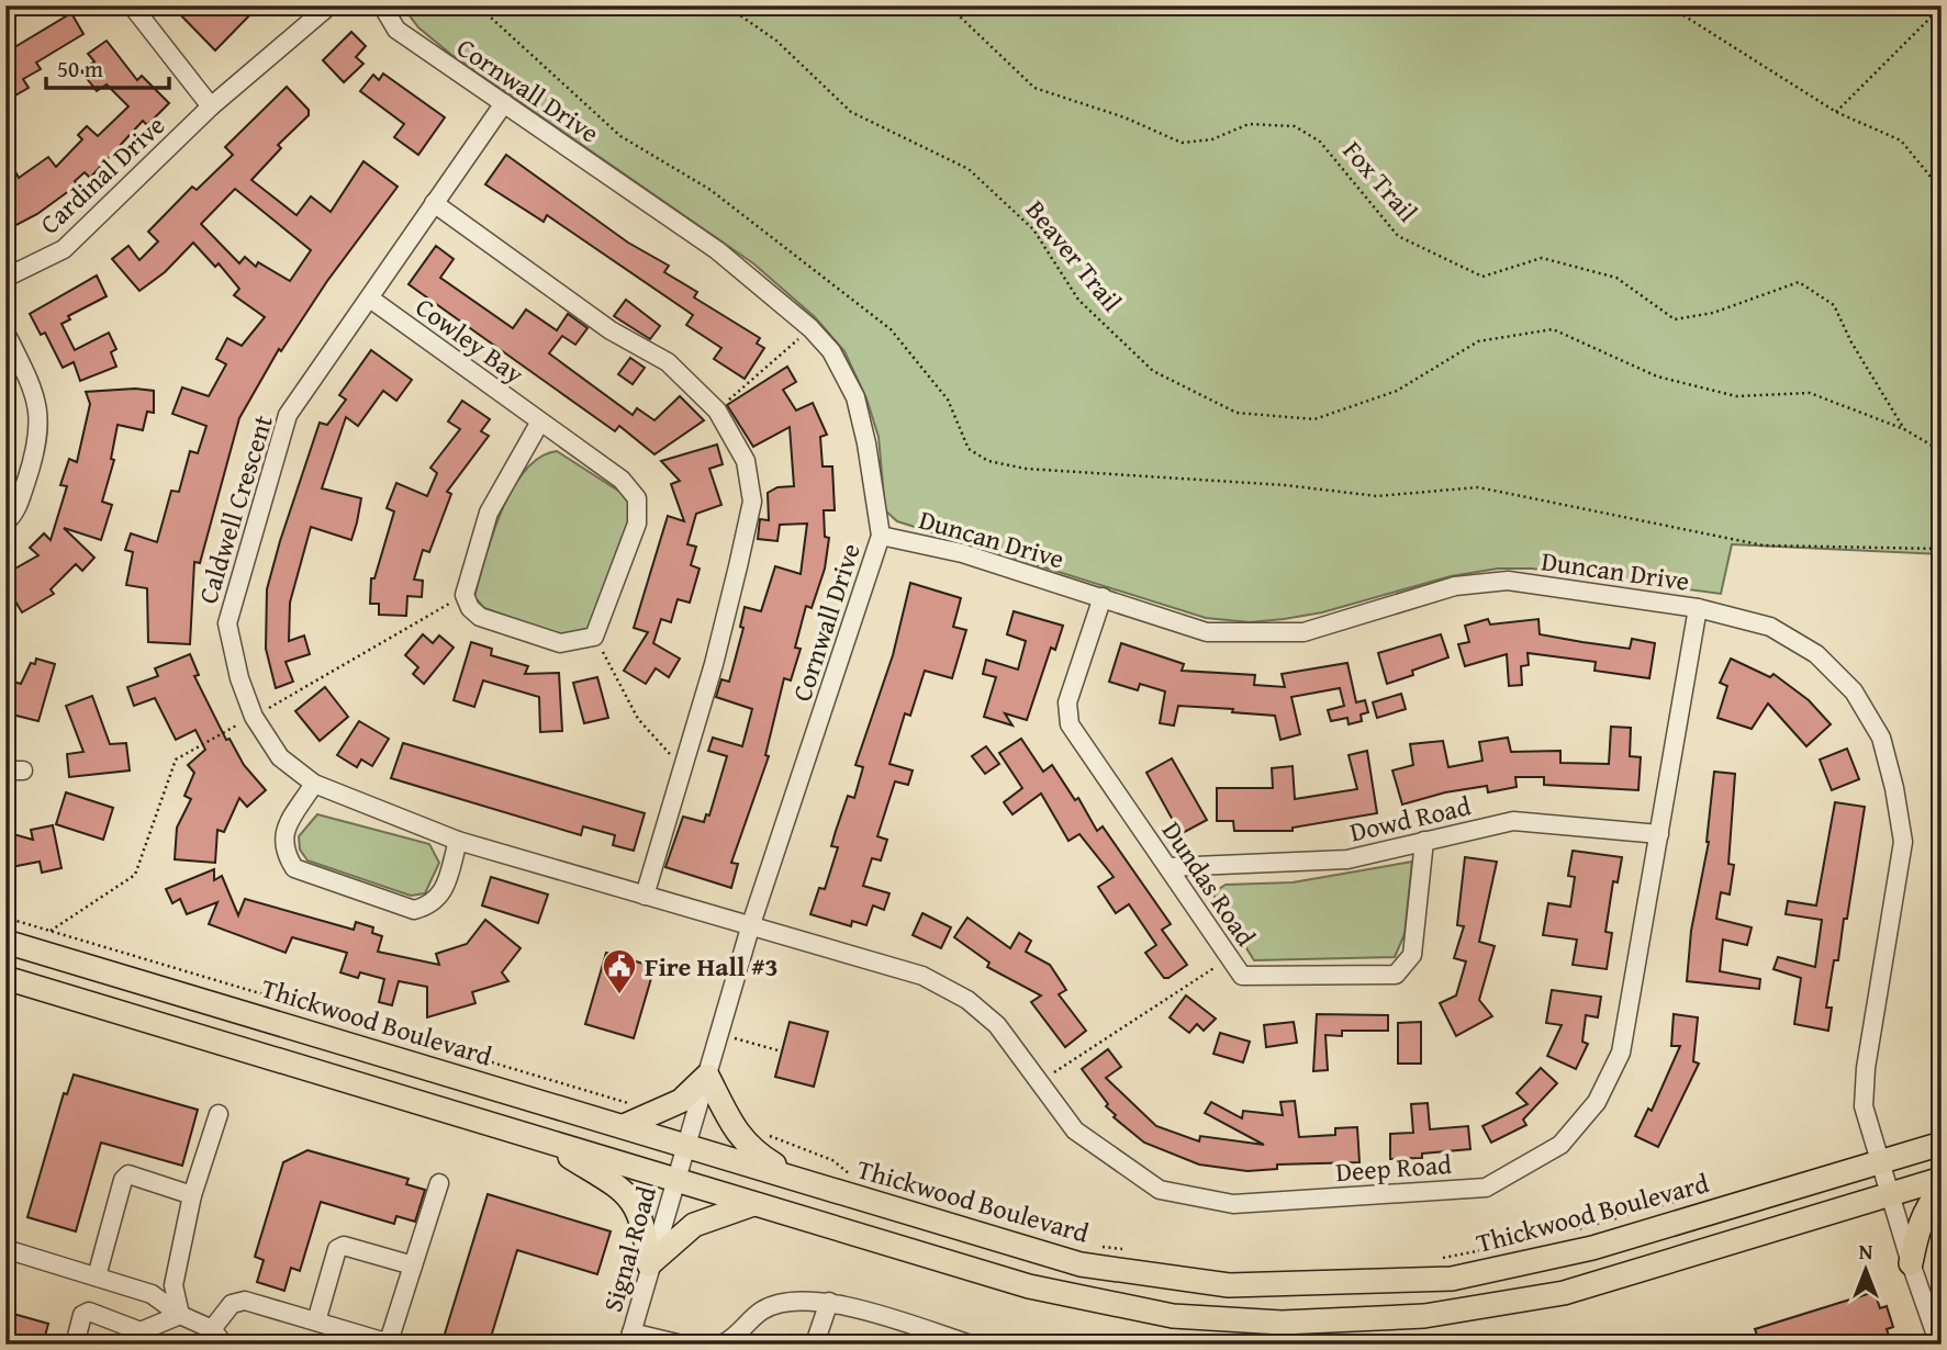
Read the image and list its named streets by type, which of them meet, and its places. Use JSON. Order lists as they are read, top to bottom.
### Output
{
  "streets": {
    "main road": ["Thickwood Boulevard"],
    "street": [
      "Cornwall Drive",
      "Cardinal Drive",
      "Cowley Bay",
      "Caldwell Crescent",
      "Duncan Drive",
      "Dowd Road",
      "Dundas Road",
      "Deep Road",
      "Signal Road"
    ],
    "path": ["Fox Trail", "Beaver Trail"]
  },
  "crossings": [
    ["Cornwall Drive", "Caldwell Crescent"],
    ["Cornwall Drive", "Duncan Drive"],
    ["Cornwall Drive", "Thickwood Boulevard"],
    ["Cornwall Drive", "Deep Road"],
    ["Cornwall Drive", "Signal Road"],
    ["Fox Trail", "Beaver Trail"],
    ["Cowley Bay", "Caldwell Crescent"],
    ["Caldwell Crescent", "Deep Road"],
    ["Duncan Drive", "Dundas Road"],
    ["Duncan Drive", "Thickwood Boulevard"],
    ["Duncan Drive", "Deep Road"],
    ["Dowd Road", "Dundas Road"],
    ["Dowd Road", "Deep Road"],
    ["Thickwood Boulevard", "Signal Road"]
  ],
  "places": {
    "public building": ["Fire Hall #3"]
  },
  "scale_bar": "50 m",
  "north": "top"
}
